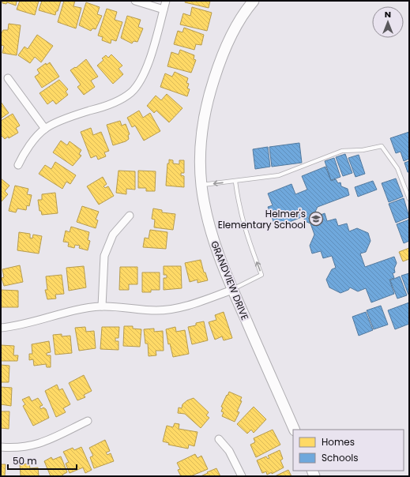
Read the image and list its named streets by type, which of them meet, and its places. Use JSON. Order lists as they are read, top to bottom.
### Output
{
  "streets": {
    "street": ["GRANDVIEW DRIVE"]
  },
  "places": {
    "school or university": ["Helmer's Elementary School"]
  },
  "legend": ["Homes", "Schools"],
  "scale_bar": "50 m",
  "north": "top"
}
